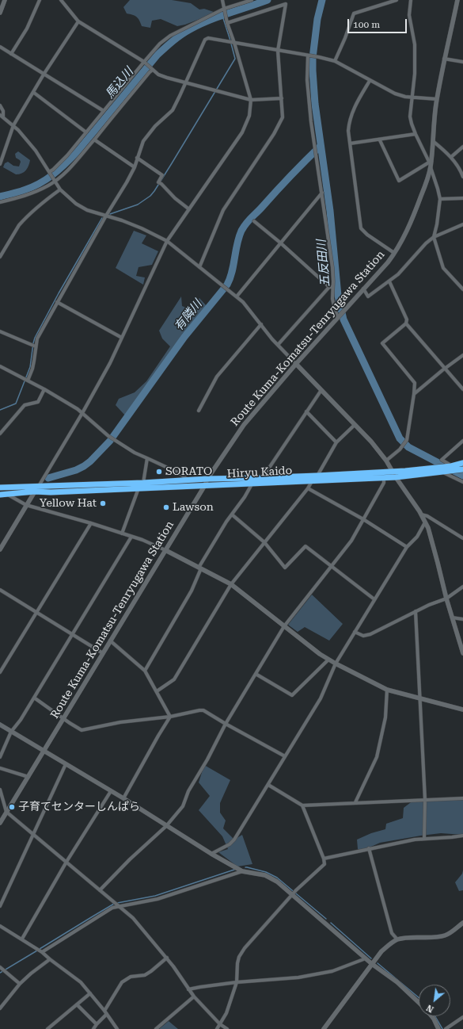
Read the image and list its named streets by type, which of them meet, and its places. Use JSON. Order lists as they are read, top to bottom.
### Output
{
  "streets": {
    "highway": ["Hiryu Kaido"],
    "street": ["Route Kuma-Komatsu-Tenryugawa Station"]
  },
  "crossings": [
    ["Route Kuma-Komatsu-Tenryugawa Station", "Hiryu Kaido"]
  ],
  "water": ["馬込川", "五反田川", "有隣川"],
  "places": [
    "SORATO",
    "Yellow Hat",
    "Lawson",
    "子育てセンターしんぱら"
  ],
  "scale_bar": "100 m",
  "north": "bottom left"
}
